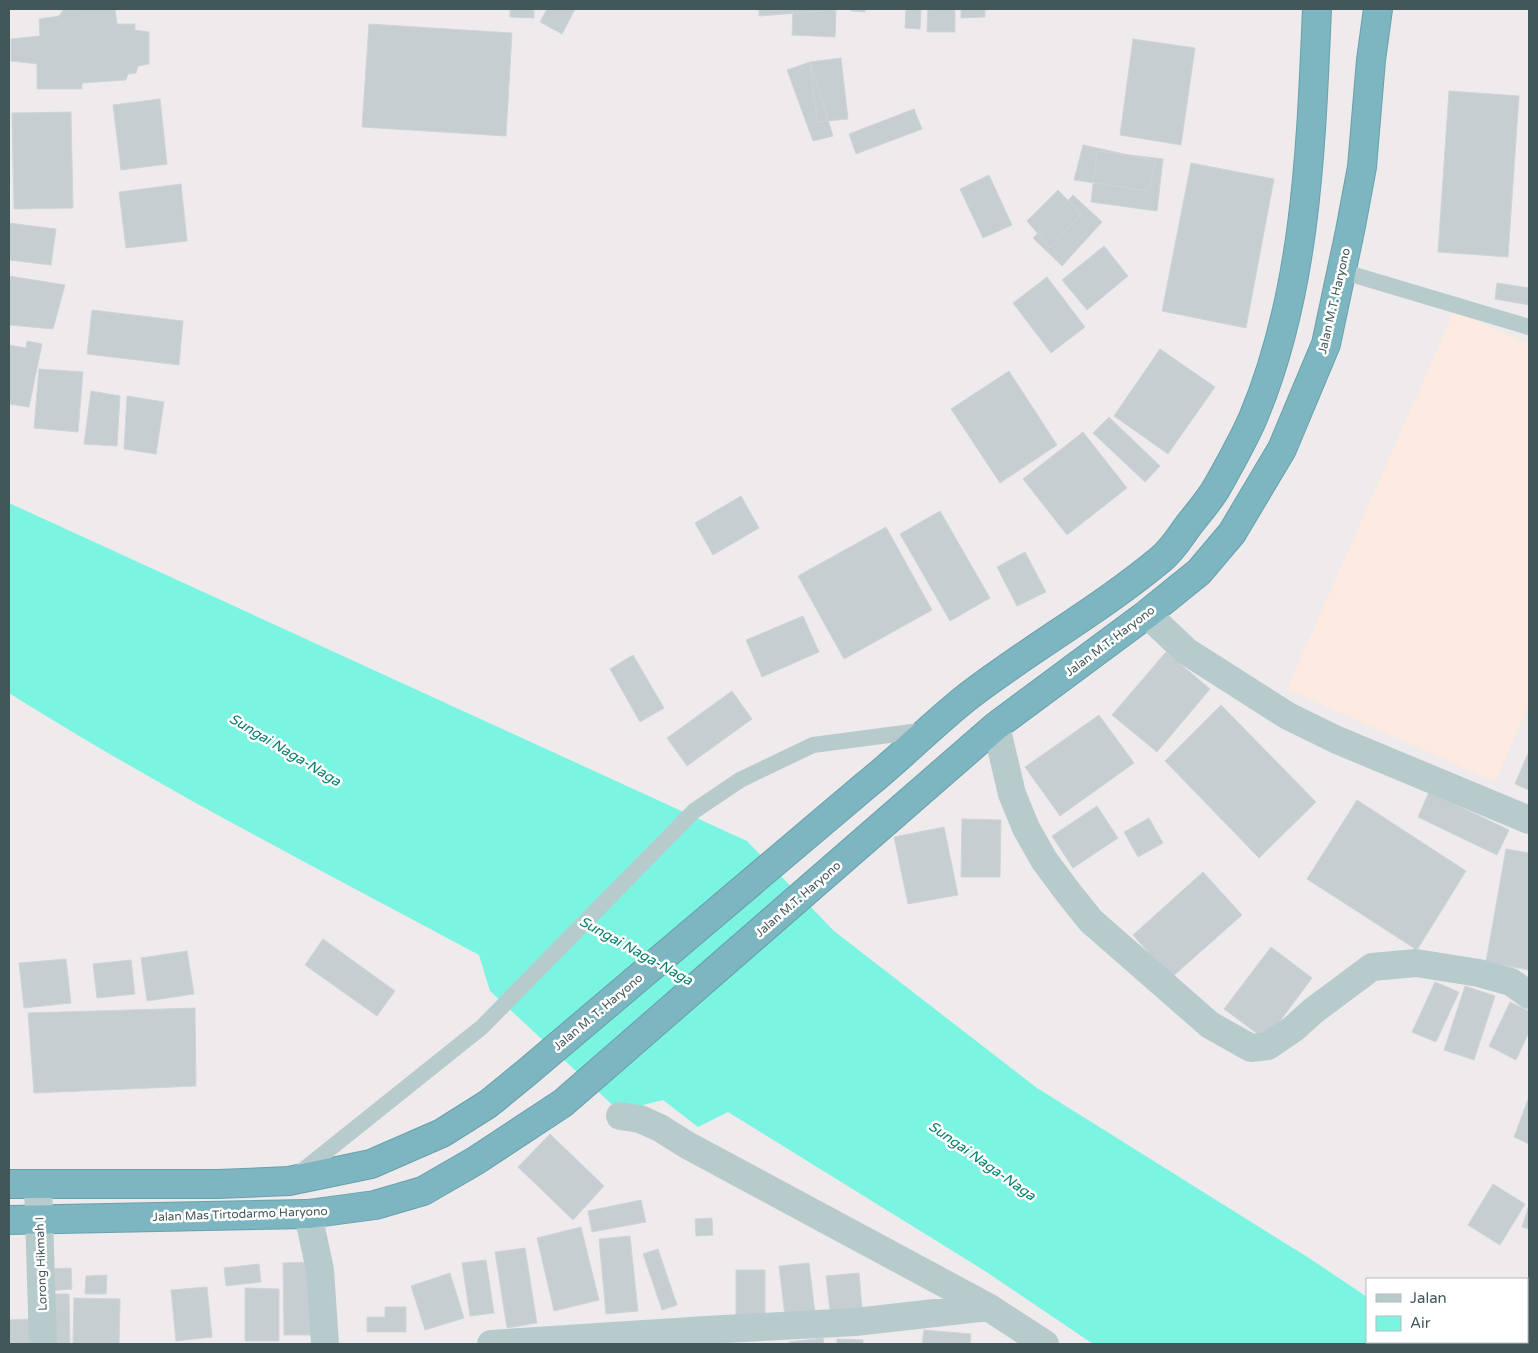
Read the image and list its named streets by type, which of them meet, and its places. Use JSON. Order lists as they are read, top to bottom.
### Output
{
  "streets": {
    "highway": ["Jalan M.T. Haryono", "Jalan M. T. Haryono", "Jalan Mas Tirtodarmo Haryono"],
    "street": ["Lorong Hikmah I"]
  },
  "crossings": [
    ["Jalan M.T. Haryono", "Jalan Mas Tirtodarmo Haryono"],
    ["Jalan Mas Tirtodarmo Haryono", "Lorong Hikmah I"]
  ],
  "water": ["Sungai Naga-Naga"],
  "legend": ["Jalan", "Air"]
}
